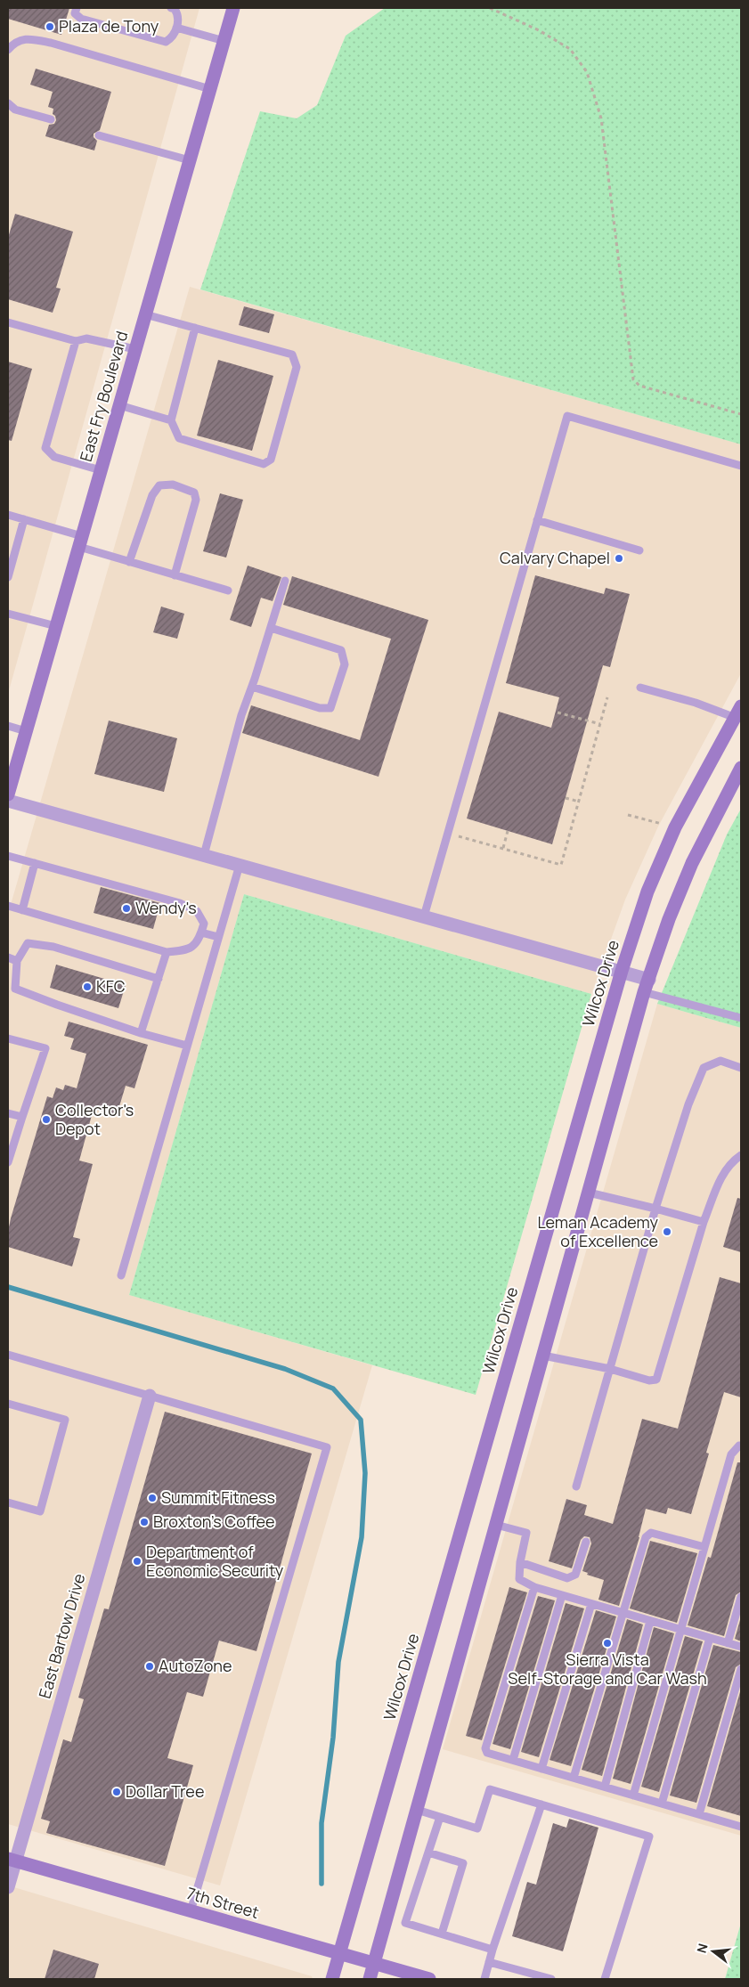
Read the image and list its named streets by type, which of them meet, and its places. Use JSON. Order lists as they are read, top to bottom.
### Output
{
  "streets": {
    "street": [
      "East Fry Boulevard",
      "Wilcox Drive",
      "East Bartow Drive",
      "7th Street"
    ]
  },
  "crossings": [
    ["Wilcox Drive", "7th Street"],
    ["East Bartow Drive", "7th Street"]
  ],
  "places": [
    "Plaza de Tony",
    "Calvary Chapel",
    "Wendy's",
    "KFC",
    "Collector's Depot",
    "Leman Academy of Excellence",
    "Summit Fitness",
    "Broxton's Coffee",
    "Department of Economic Security",
    "Sierra Vista Self-Storage and Car Wash",
    "AutoZone",
    "Dollar Tree"
  ],
  "north": "left"
}
